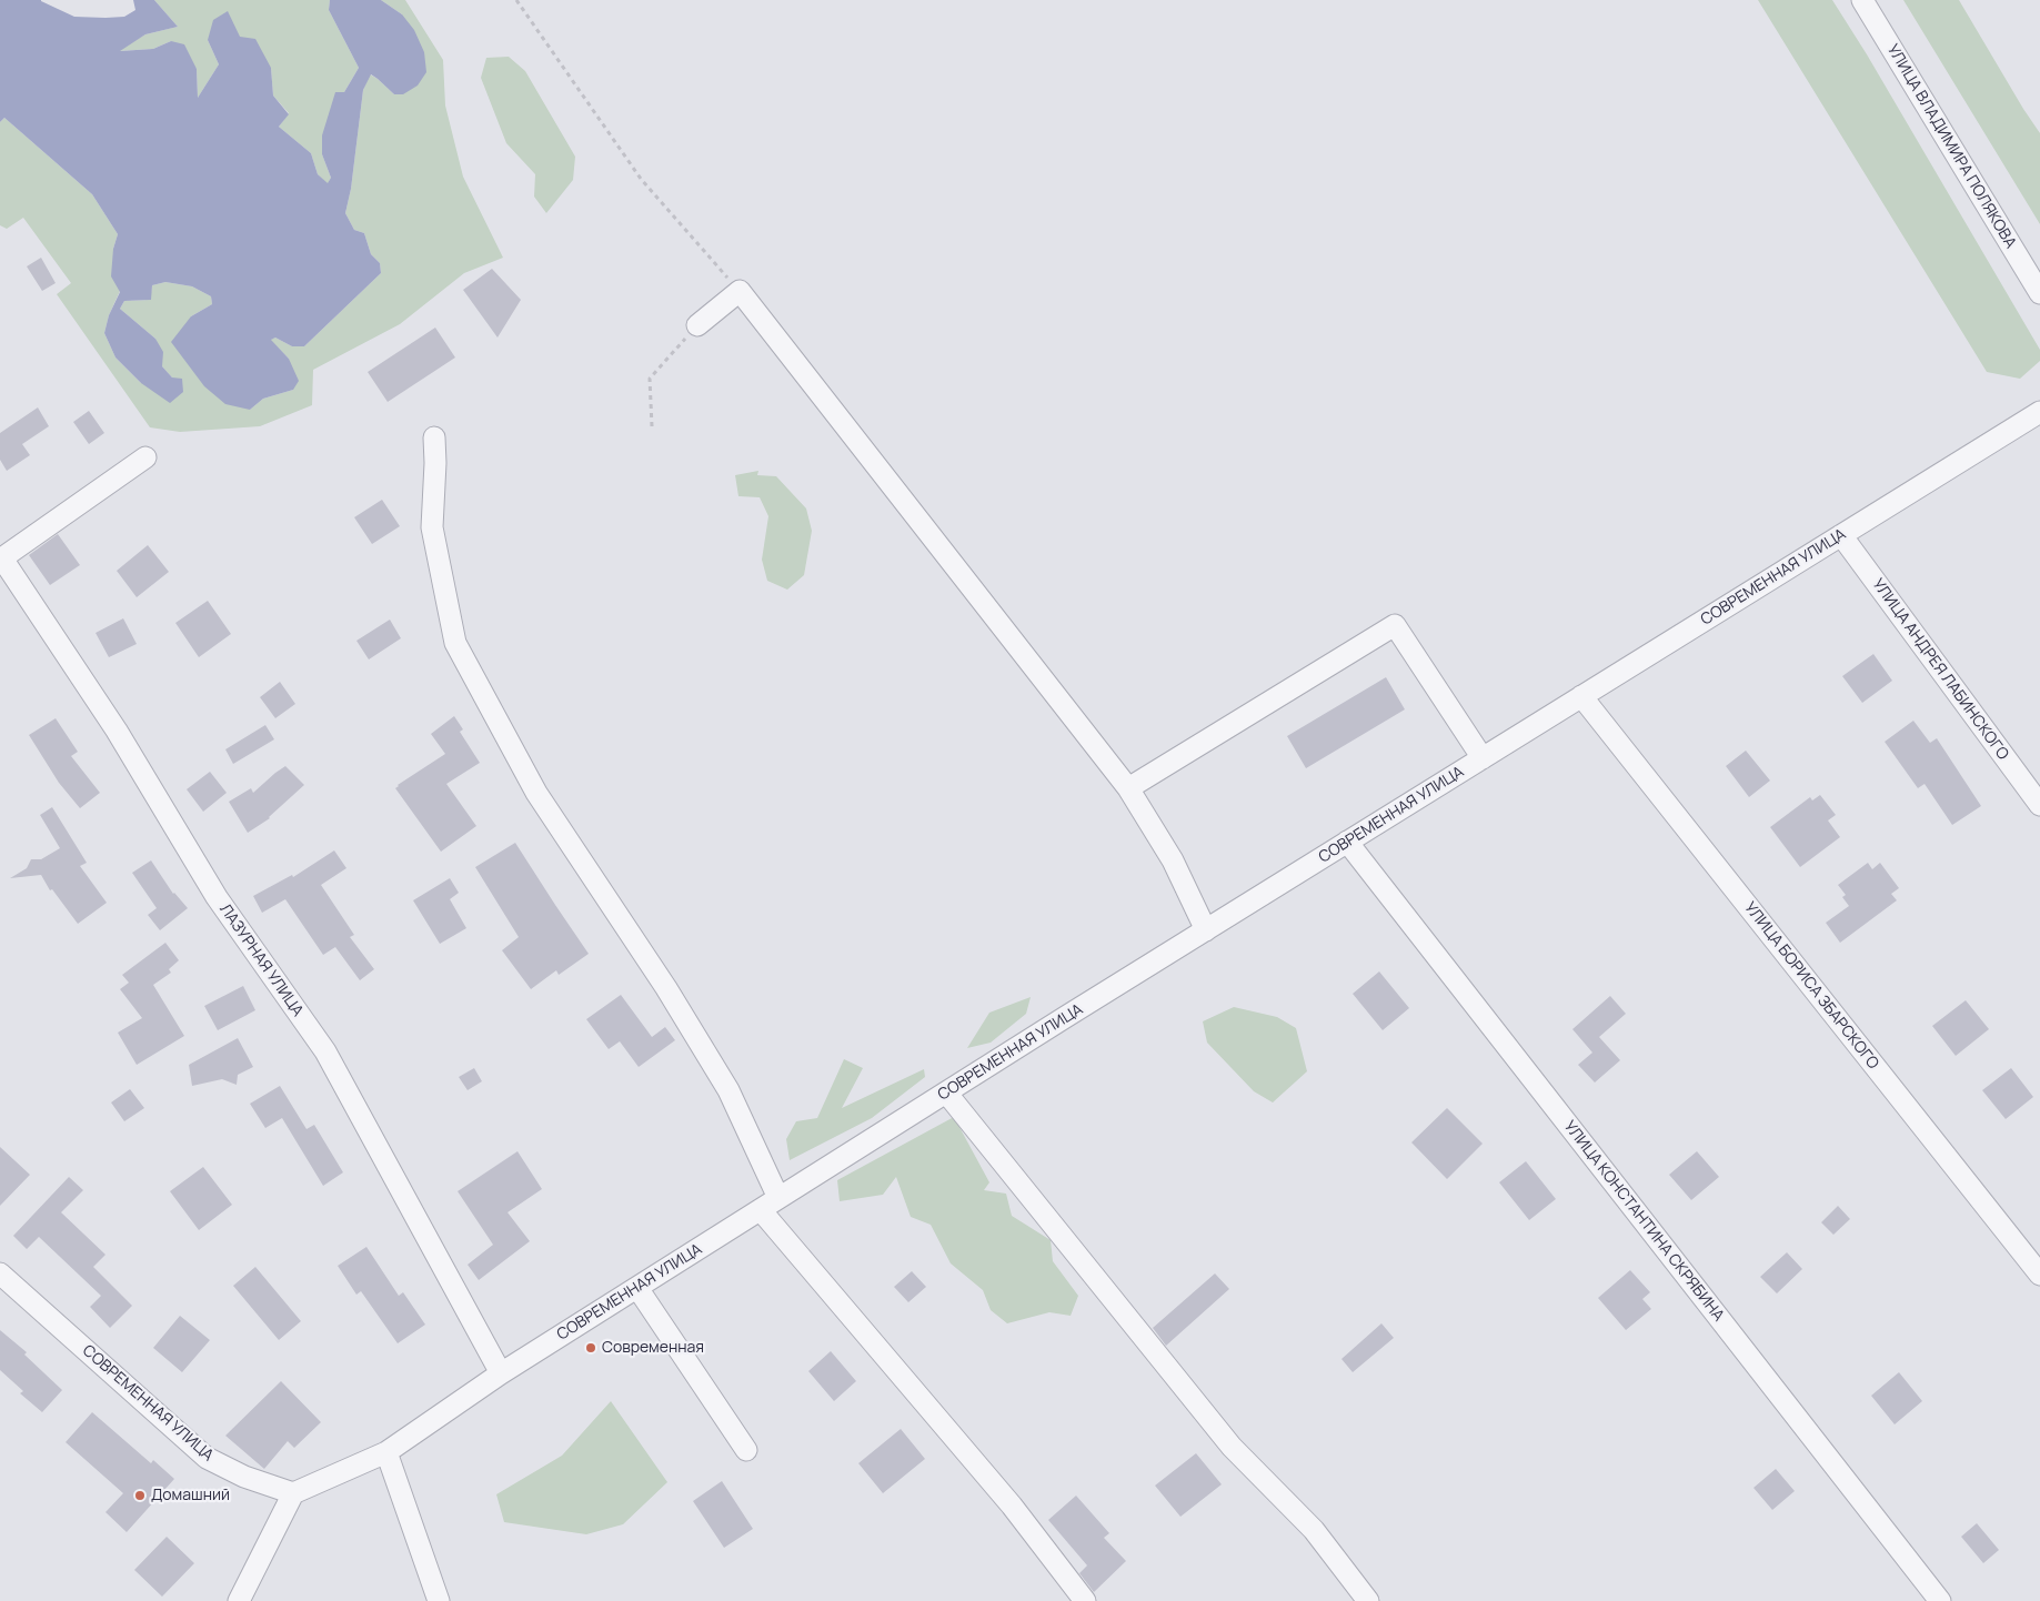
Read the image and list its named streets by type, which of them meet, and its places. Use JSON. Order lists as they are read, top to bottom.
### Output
{
  "streets": {
    "street": [
      "УЛИЦА ВЛАДИМИРА ПОЛЯКОВА",
      "СОВРЕМЕННАЯ УЛИЦА",
      "УЛИЦА АНДРЕЯ ЛАБИНСКОГО",
      "ЛАЗУРНАЯ УЛИЦА",
      "УЛИЦА БОРИСА ЗБАРСКОГО",
      "УЛИЦА КОНСТАНТИНА СКРЯБИНА"
    ]
  },
  "crossings": [
    ["СОВРЕМЕННАЯ УЛИЦА", "УЛИЦА АНДРЕЯ ЛАБИНСКОГО"],
    ["СОВРЕМЕННАЯ УЛИЦА", "ЛАЗУРНАЯ УЛИЦА"],
    ["СОВРЕМЕННАЯ УЛИЦА", "УЛИЦА БОРИСА ЗБАРСКОГО"],
    ["СОВРЕМЕННАЯ УЛИЦА", "УЛИЦА КОНСТАНТИНА СКРЯБИНА"]
  ],
  "places": ["Современная", "Домашний"]
}
